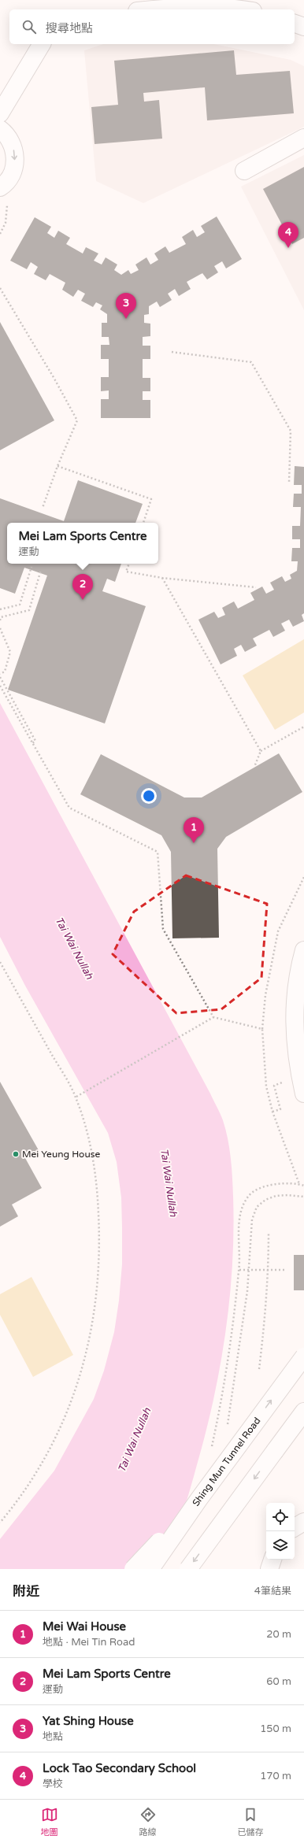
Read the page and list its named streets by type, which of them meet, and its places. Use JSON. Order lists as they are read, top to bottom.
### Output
{
  "streets": {
    "main road": ["Shing Mun Tunnel Road"]
  },
  "water": ["Tai Wai Nullah"],
  "places": ["Mei Yeung House"],
  "page": {
    "search": "搜尋地點",
    "pins": [
      "4",
      "3",
      "2",
      "1"
    ],
    "popup": ["Mei Lam Sports Centre", "運動"],
    "heading": ["附近", "4筆結果"],
    "list": [
      {
        "mark": "1",
        "name": "Mei Wai House",
        "note": "地點 · Mei Tin Road",
        "value": "20 m"
      },
      {
        "mark": "2",
        "name": "Mei Lam Sports Centre",
        "note": "運動",
        "value": "60 m"
      },
      {
        "mark": "3",
        "name": "Yat Shing House",
        "note": "地點",
        "value": "150 m"
      },
      {
        "mark": "4",
        "name": "Lock Tao Secondary School",
        "note": "學校",
        "value": "170 m"
      }
    ],
    "nav": ["地圖", "路線", "已儲存"]
  }
}
